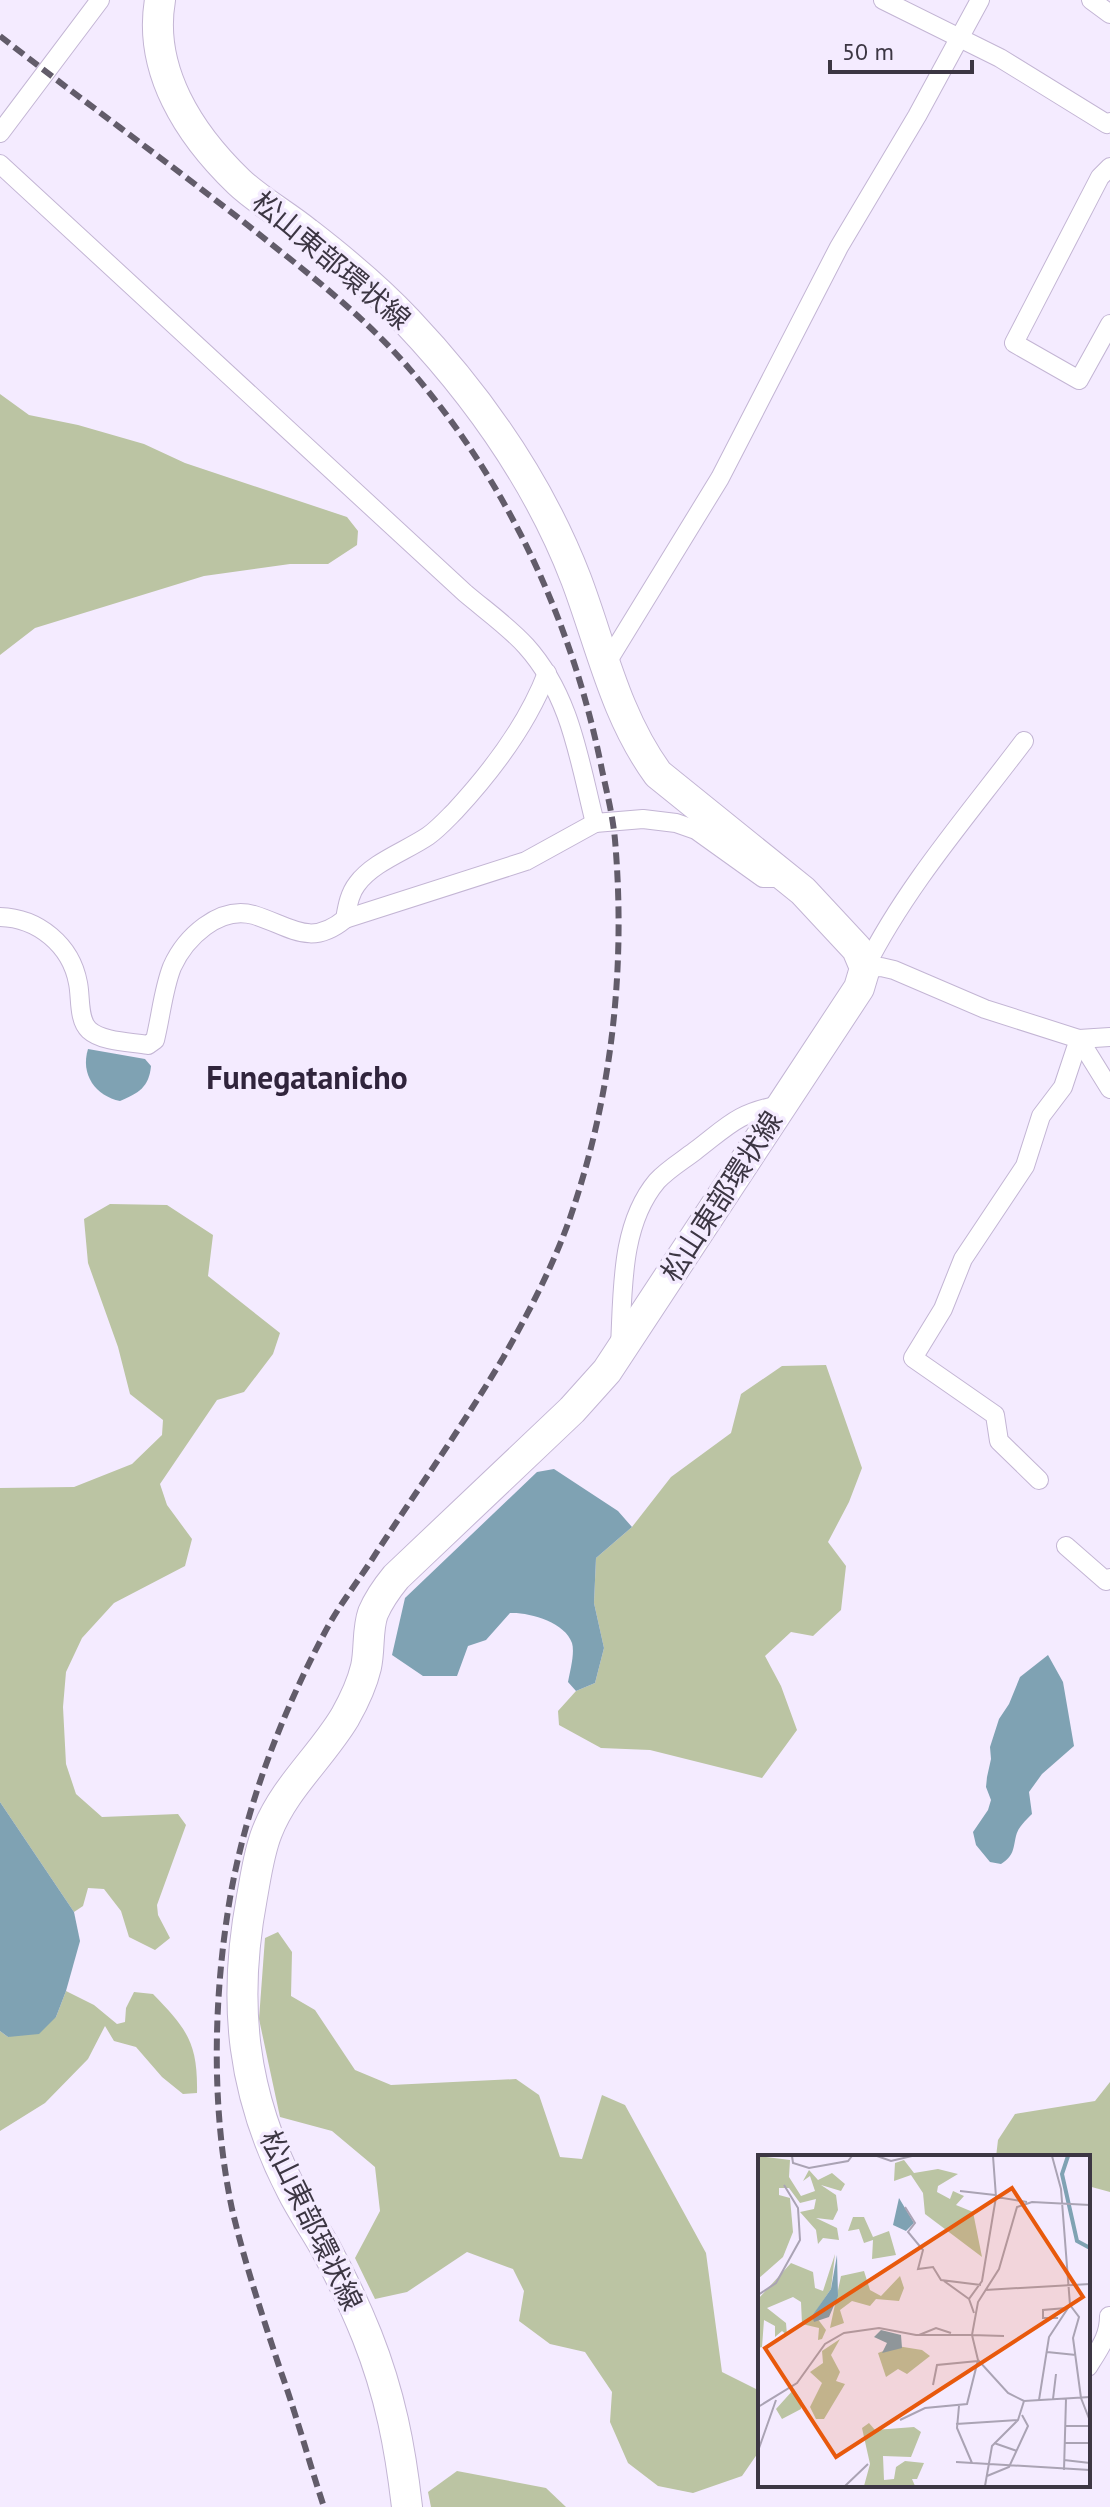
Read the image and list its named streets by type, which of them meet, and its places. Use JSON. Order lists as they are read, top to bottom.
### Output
{
  "streets": {
    "main road": ["松山東部環状線"]
  },
  "districts": ["Funegatanicho"],
  "scale_bar": "50 m"
}
